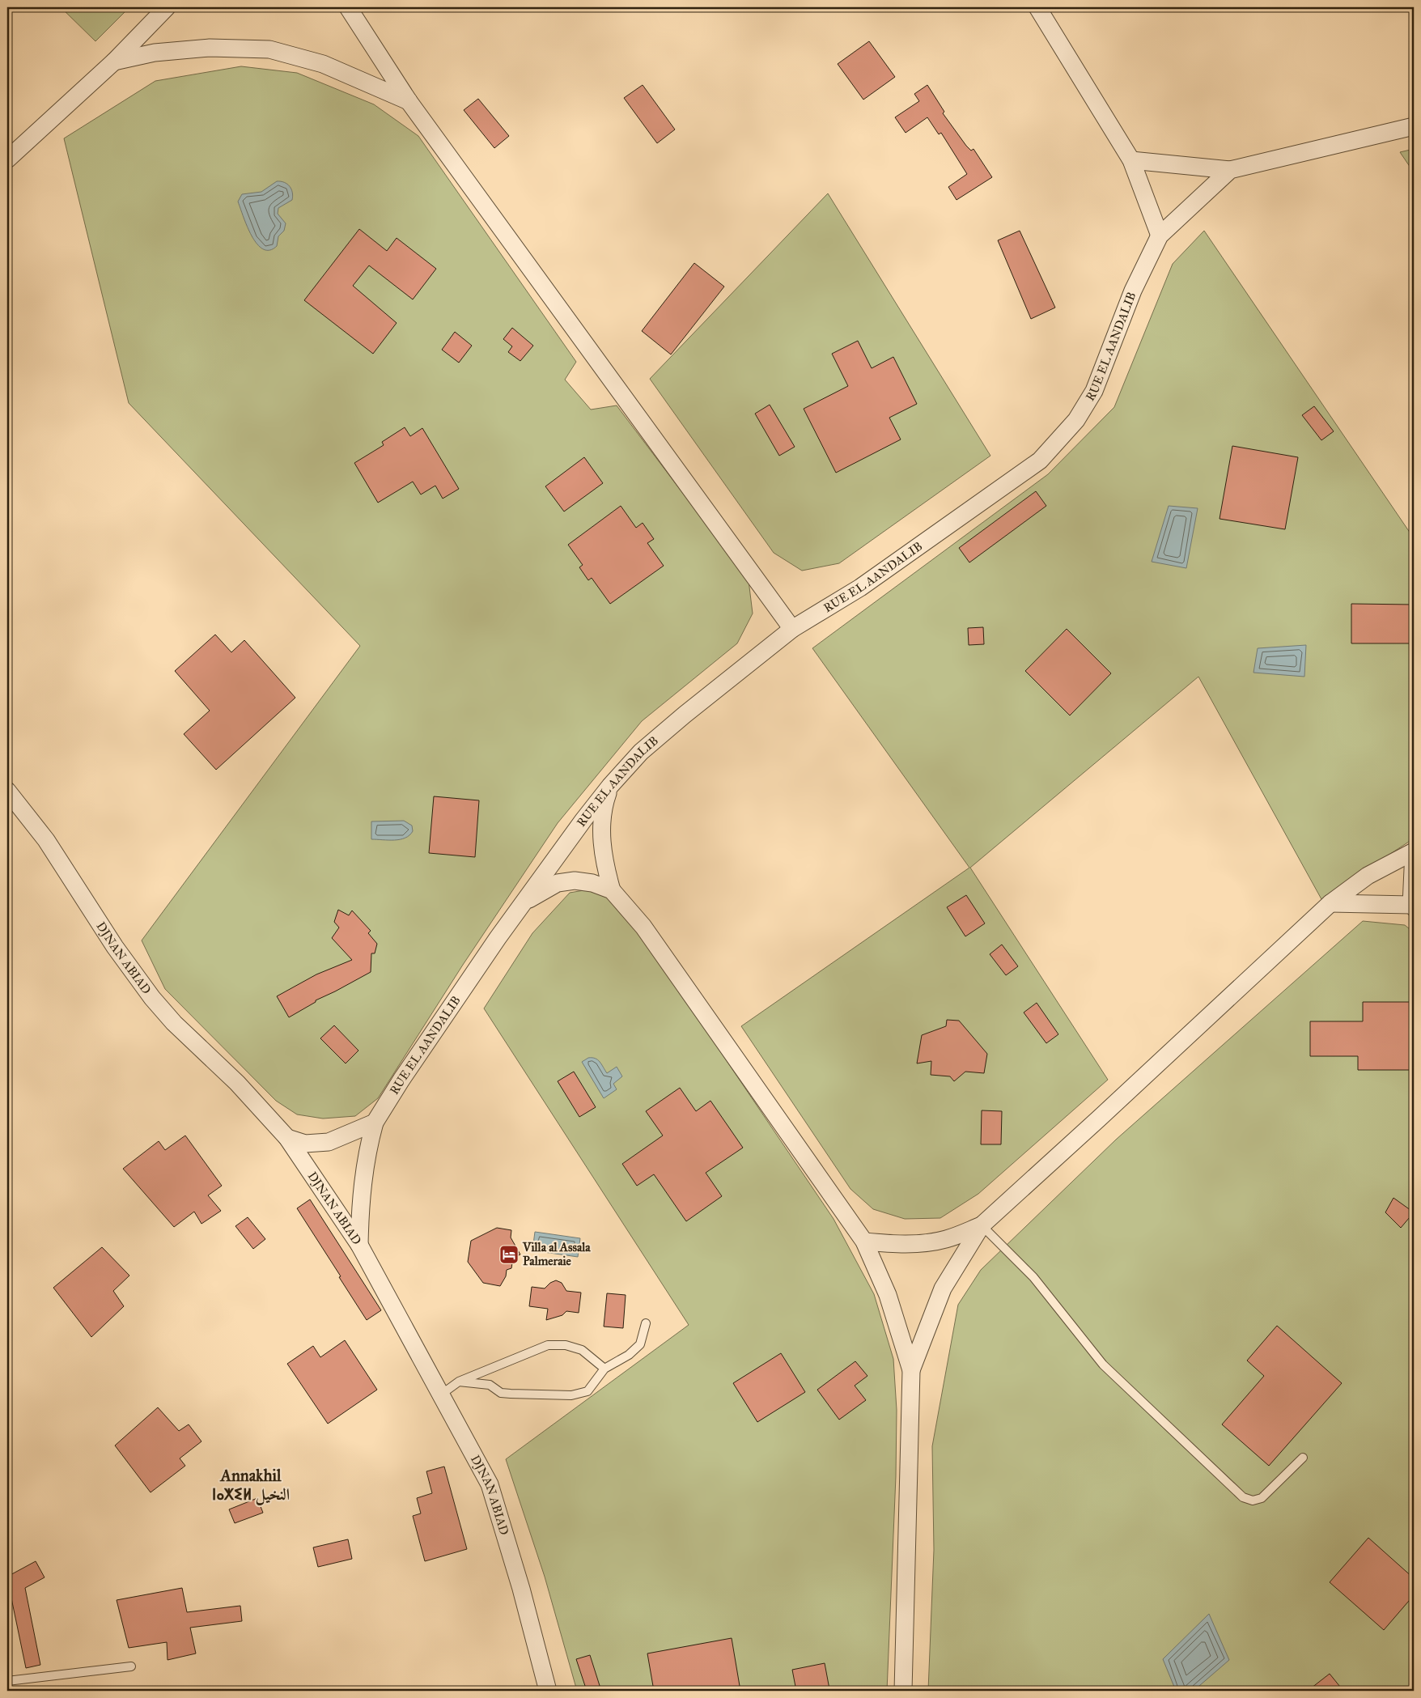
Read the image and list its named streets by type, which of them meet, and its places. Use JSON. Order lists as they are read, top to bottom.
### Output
{
  "streets": {
    "street": ["RUE EL AANDALIB", "DJNAN ABIAD"]
  },
  "crossings": [
    ["RUE EL AANDALIB", "DJNAN ABIAD"]
  ],
  "districts": ["Annakhil ⵏⴰⵅⵉⵍ النخيل"],
  "places": {
    "hotel": ["Villa al Assala Palmeraie"]
  }
}
